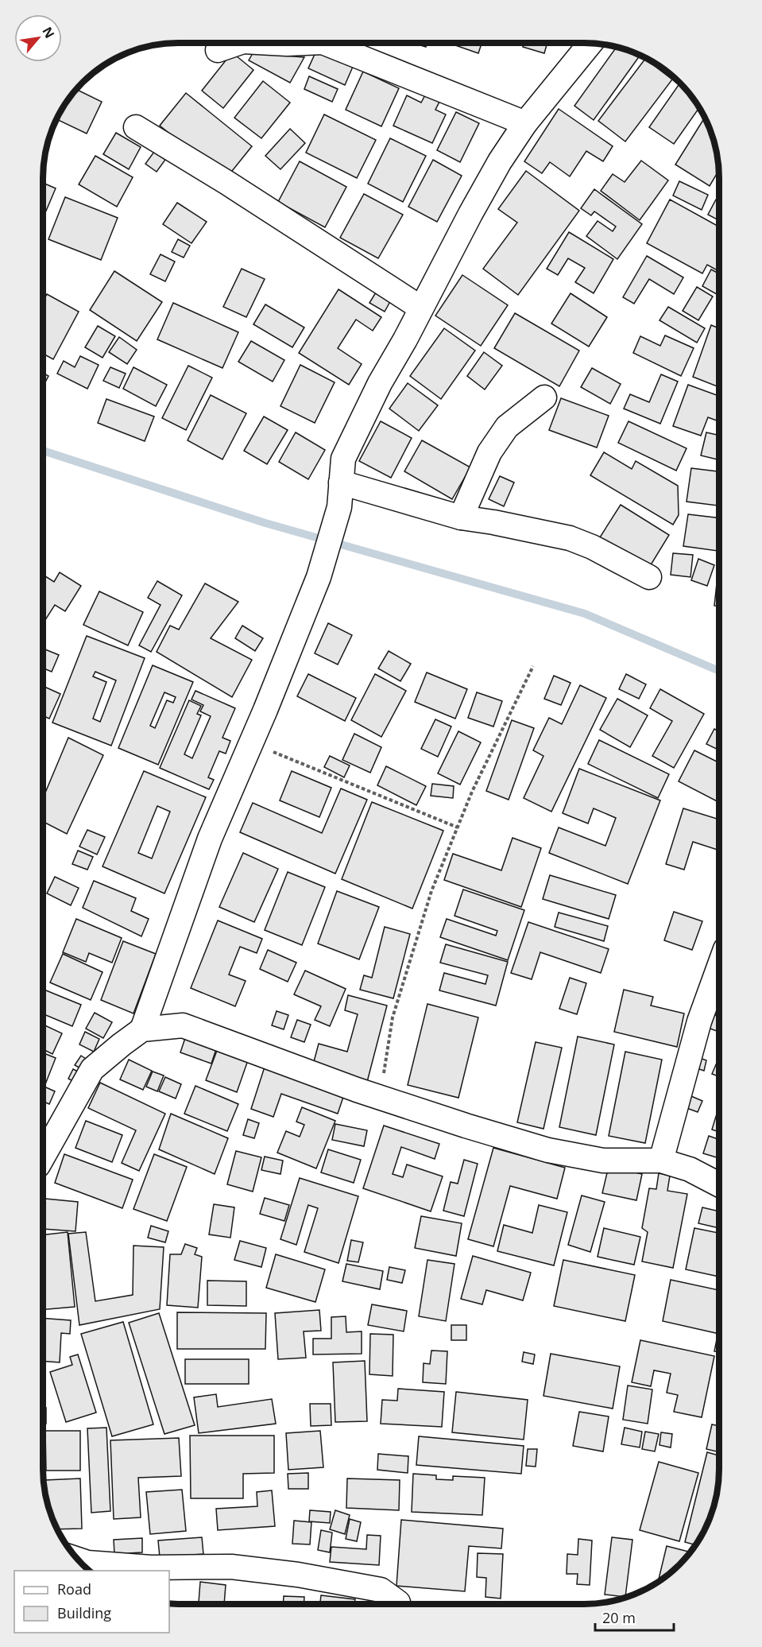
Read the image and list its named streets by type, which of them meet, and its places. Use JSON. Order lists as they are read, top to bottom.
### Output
{
  "legend": ["Road", "Building"],
  "scale_bar": "20 m",
  "north": "top right"
}
